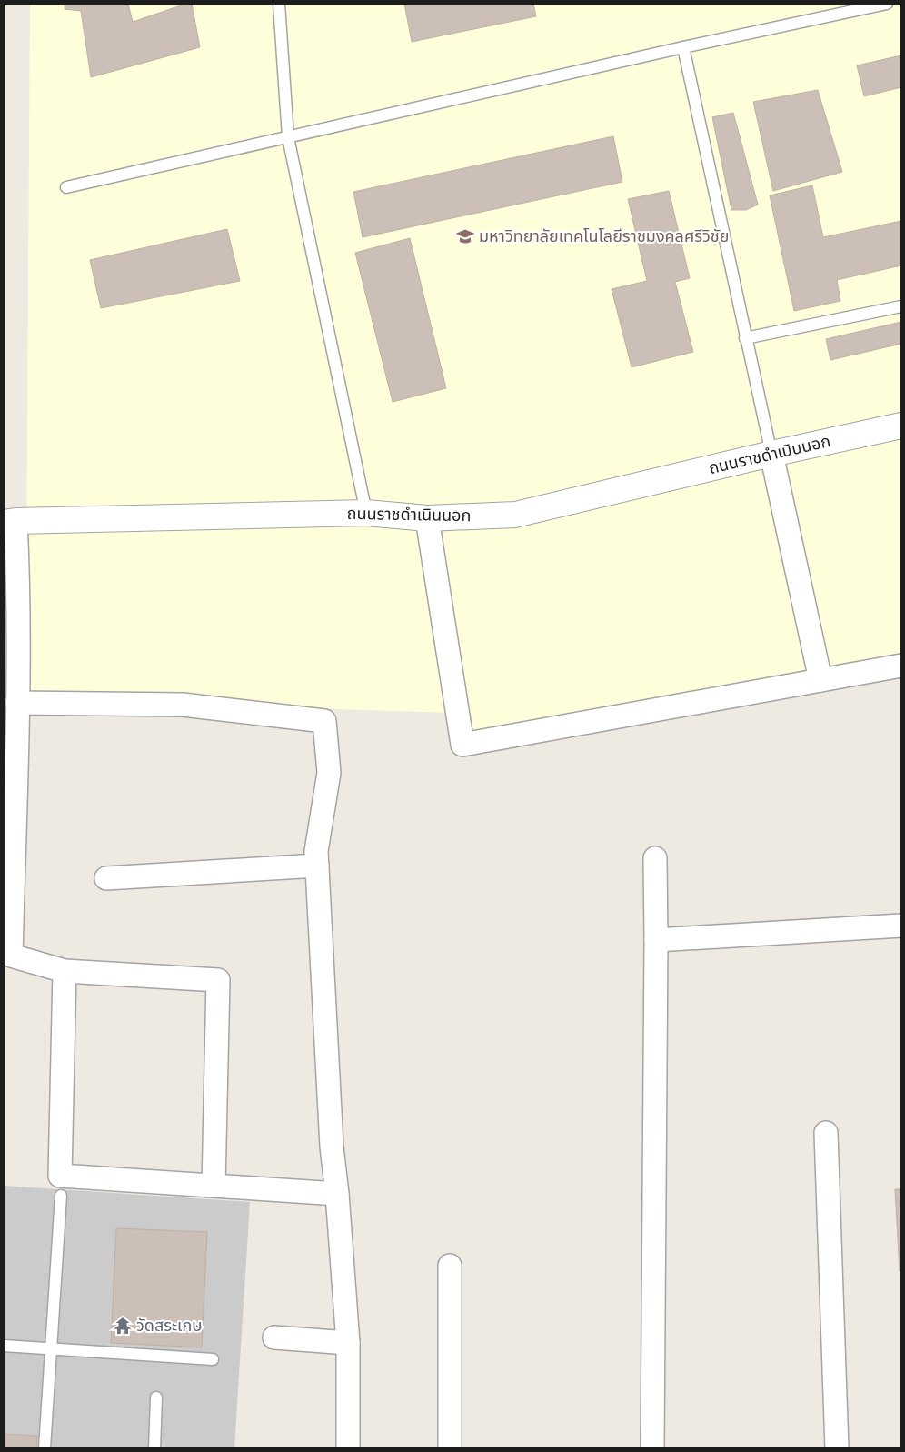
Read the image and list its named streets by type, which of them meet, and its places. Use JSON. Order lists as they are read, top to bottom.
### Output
{
  "streets": {
    "street": ["ถนนราชดำเนินนอก"]
  },
  "places": {
    "school or university": ["มหาวิทยาลัยเทคโนโลยีราชมงคลศรีวิชัย"],
    "temple": ["วัดสระเกษ"]
  }
}
